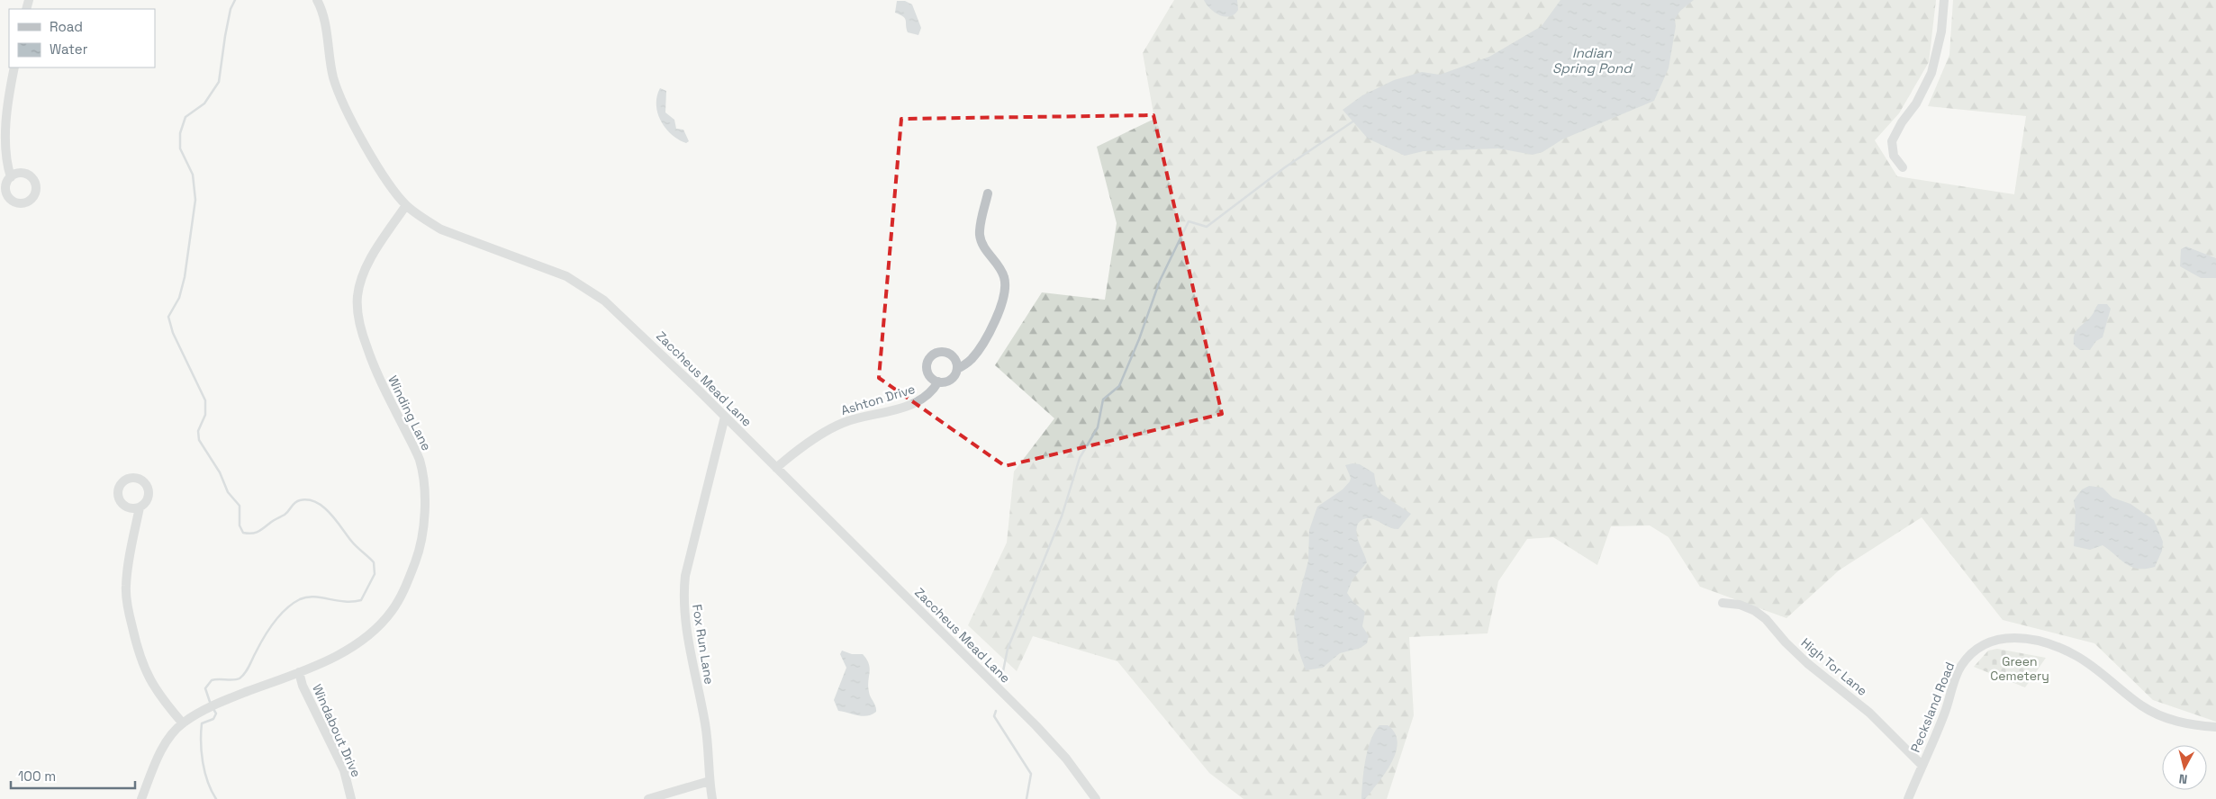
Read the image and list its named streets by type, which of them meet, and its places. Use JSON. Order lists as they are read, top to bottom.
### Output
{
  "streets": {
    "street": [
      "Zaccheus Mead Lane",
      "Ashton Drive",
      "Winding Lane",
      "Fox Run Lane",
      "High Tor Lane",
      "Pecksland Road",
      "Windabout Drive"
    ]
  },
  "crossings": [
    ["Zaccheus Mead Lane", "Ashton Drive"],
    ["Zaccheus Mead Lane", "Winding Lane"],
    ["Zaccheus Mead Lane", "Fox Run Lane"],
    ["Winding Lane", "Windabout Drive"],
    ["High Tor Lane", "Pecksland Road"]
  ],
  "water": ["Indian Spring Pond"],
  "parks": ["Green Cemetery"],
  "legend": ["Road", "Water"],
  "scale_bar": "100 m",
  "north": "bottom"
}
